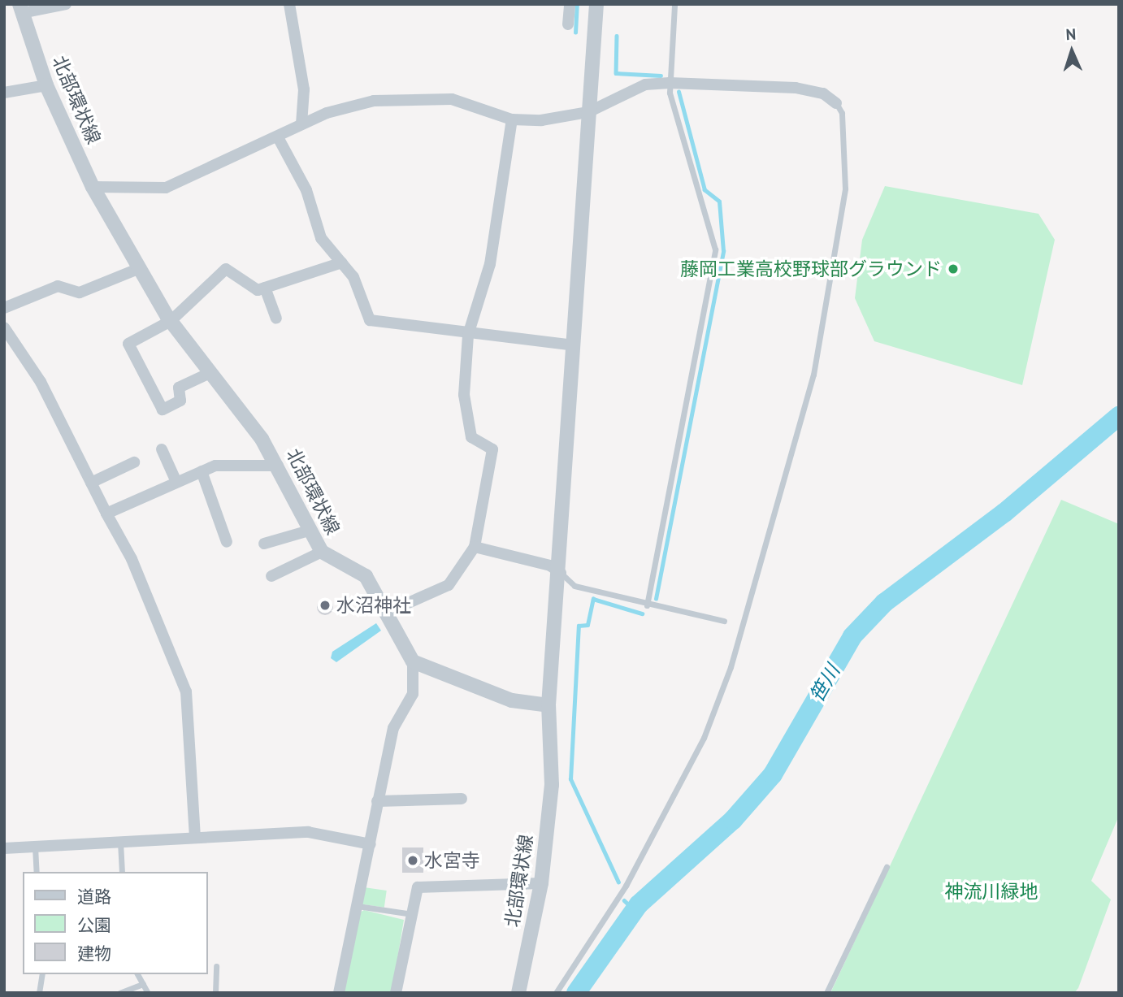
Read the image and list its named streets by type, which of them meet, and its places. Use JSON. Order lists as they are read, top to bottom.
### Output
{
  "streets": {
    "street": ["北部環状線"]
  },
  "water": ["笹川"],
  "parks": ["神流川緑地"],
  "places": ["藤岡工業高校野球部グラウンド", "水沼神社", "水宮寺"],
  "legend": ["道路", "公園", "建物"],
  "north": "top"
}
